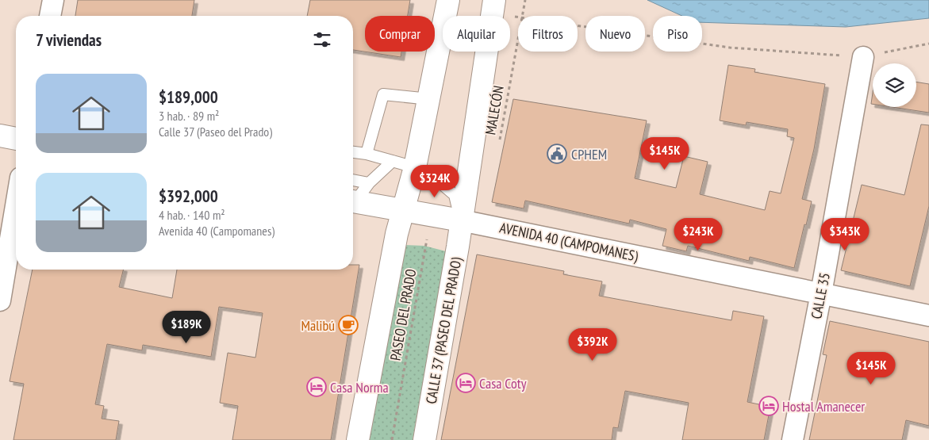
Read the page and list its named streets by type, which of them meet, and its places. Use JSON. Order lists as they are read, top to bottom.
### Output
{
  "streets": {
    "main road": ["AVENIDA 40 (CAMPOMANES)", "CALLE 37 (PASEO DEL PRADO)"],
    "street": ["CALLE 35"],
    "path": ["MALECÓN", "PASEO DEL PRADO"]
  },
  "crossings": [
    ["AVENIDA 40 (CAMPOMANES)", "CALLE 35"],
    ["AVENIDA 40 (CAMPOMANES)", "CALLE 37 (PASEO DEL PRADO)"]
  ],
  "places": {
    "public building": ["CPHEM"],
    "cafe": ["Malibú"],
    "hotel": ["Casa Coty", "Casa Norma", "Hostal Amanecer"]
  },
  "page": {
    "chip": [
      "Comprar",
      "Alquilar",
      "Filtros",
      "Nuevo",
      "Piso"
    ],
    "heading": "7 viviendas",
    "list": [
      {
        "name": "$189,000",
        "note": "3 hab. · 89 m² · Calle 37 (Paseo del Prado)"
      },
      {
        "name": "$392,000",
        "note": "4 hab. · 140 m² · Avenida 40 (Campomanes)"
      }
    ],
    "price": [
      "$145K",
      "$324K",
      "$243K",
      "$343K",
      "$189K",
      "$392K",
      "$145K"
    ]
  }
}
